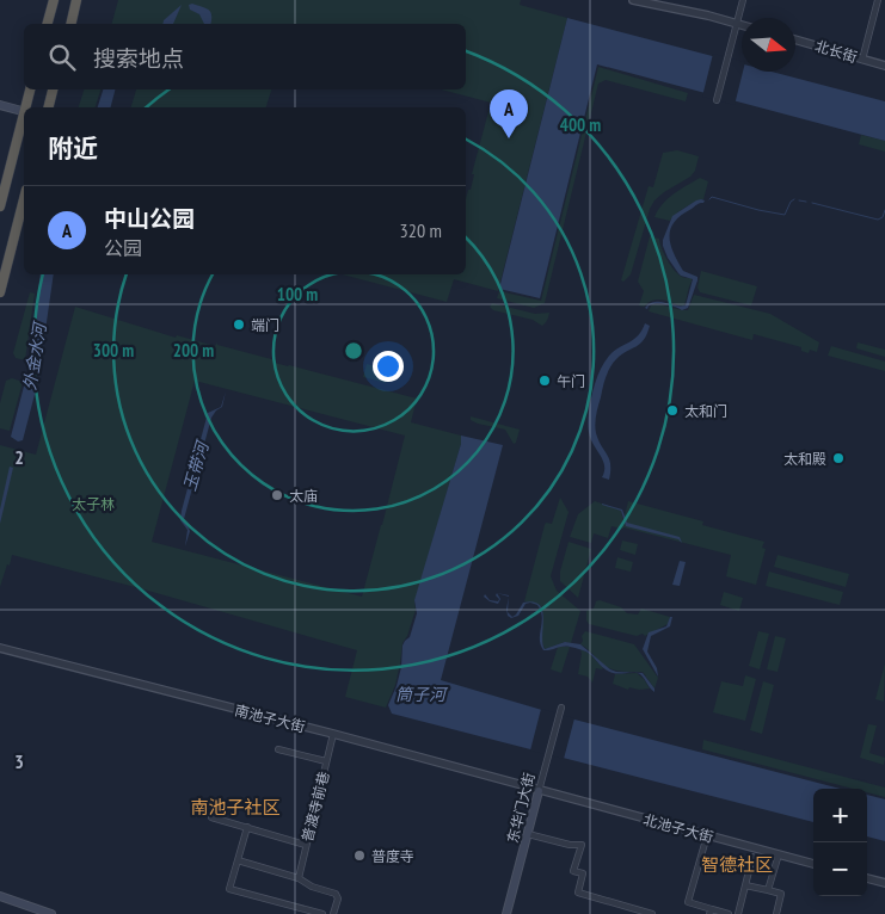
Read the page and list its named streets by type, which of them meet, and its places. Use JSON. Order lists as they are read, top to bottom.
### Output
{
  "streets": {
    "main road": ["东华门大街"],
    "street": [
      "北长街",
      "南池子大街",
      "普渡寺前巷",
      "北池子大街"
    ]
  },
  "crossings": [
    ["南池子大街", "普渡寺前巷"],
    ["南池子大街", "东华门大街"],
    ["南池子大街", "北池子大街"],
    ["东华门大街", "北池子大街"]
  ],
  "districts": ["南池子社区", "智德社区"],
  "water": ["外金水河", "玉带河", "筒子河"],
  "parks": ["太子林"],
  "places": [
    "端门",
    "午门",
    "太和门",
    "太和殿",
    "太庙",
    "普度寺"
  ],
  "north": "right",
  "page": {
    "search": "搜索地点",
    "pins": "A",
    "heading": "附近",
    "list": [
      {
        "mark": "A",
        "name": "中山公园",
        "note": "公园",
        "value": "320 m"
      }
    ],
    "map_buttons": ["+", "−"]
  },
  "grid": {
    "rows": ["2", "3"]
  },
  "rings": [
    "400 m",
    "100 m",
    "200 m",
    "300 m"
  ]
}
